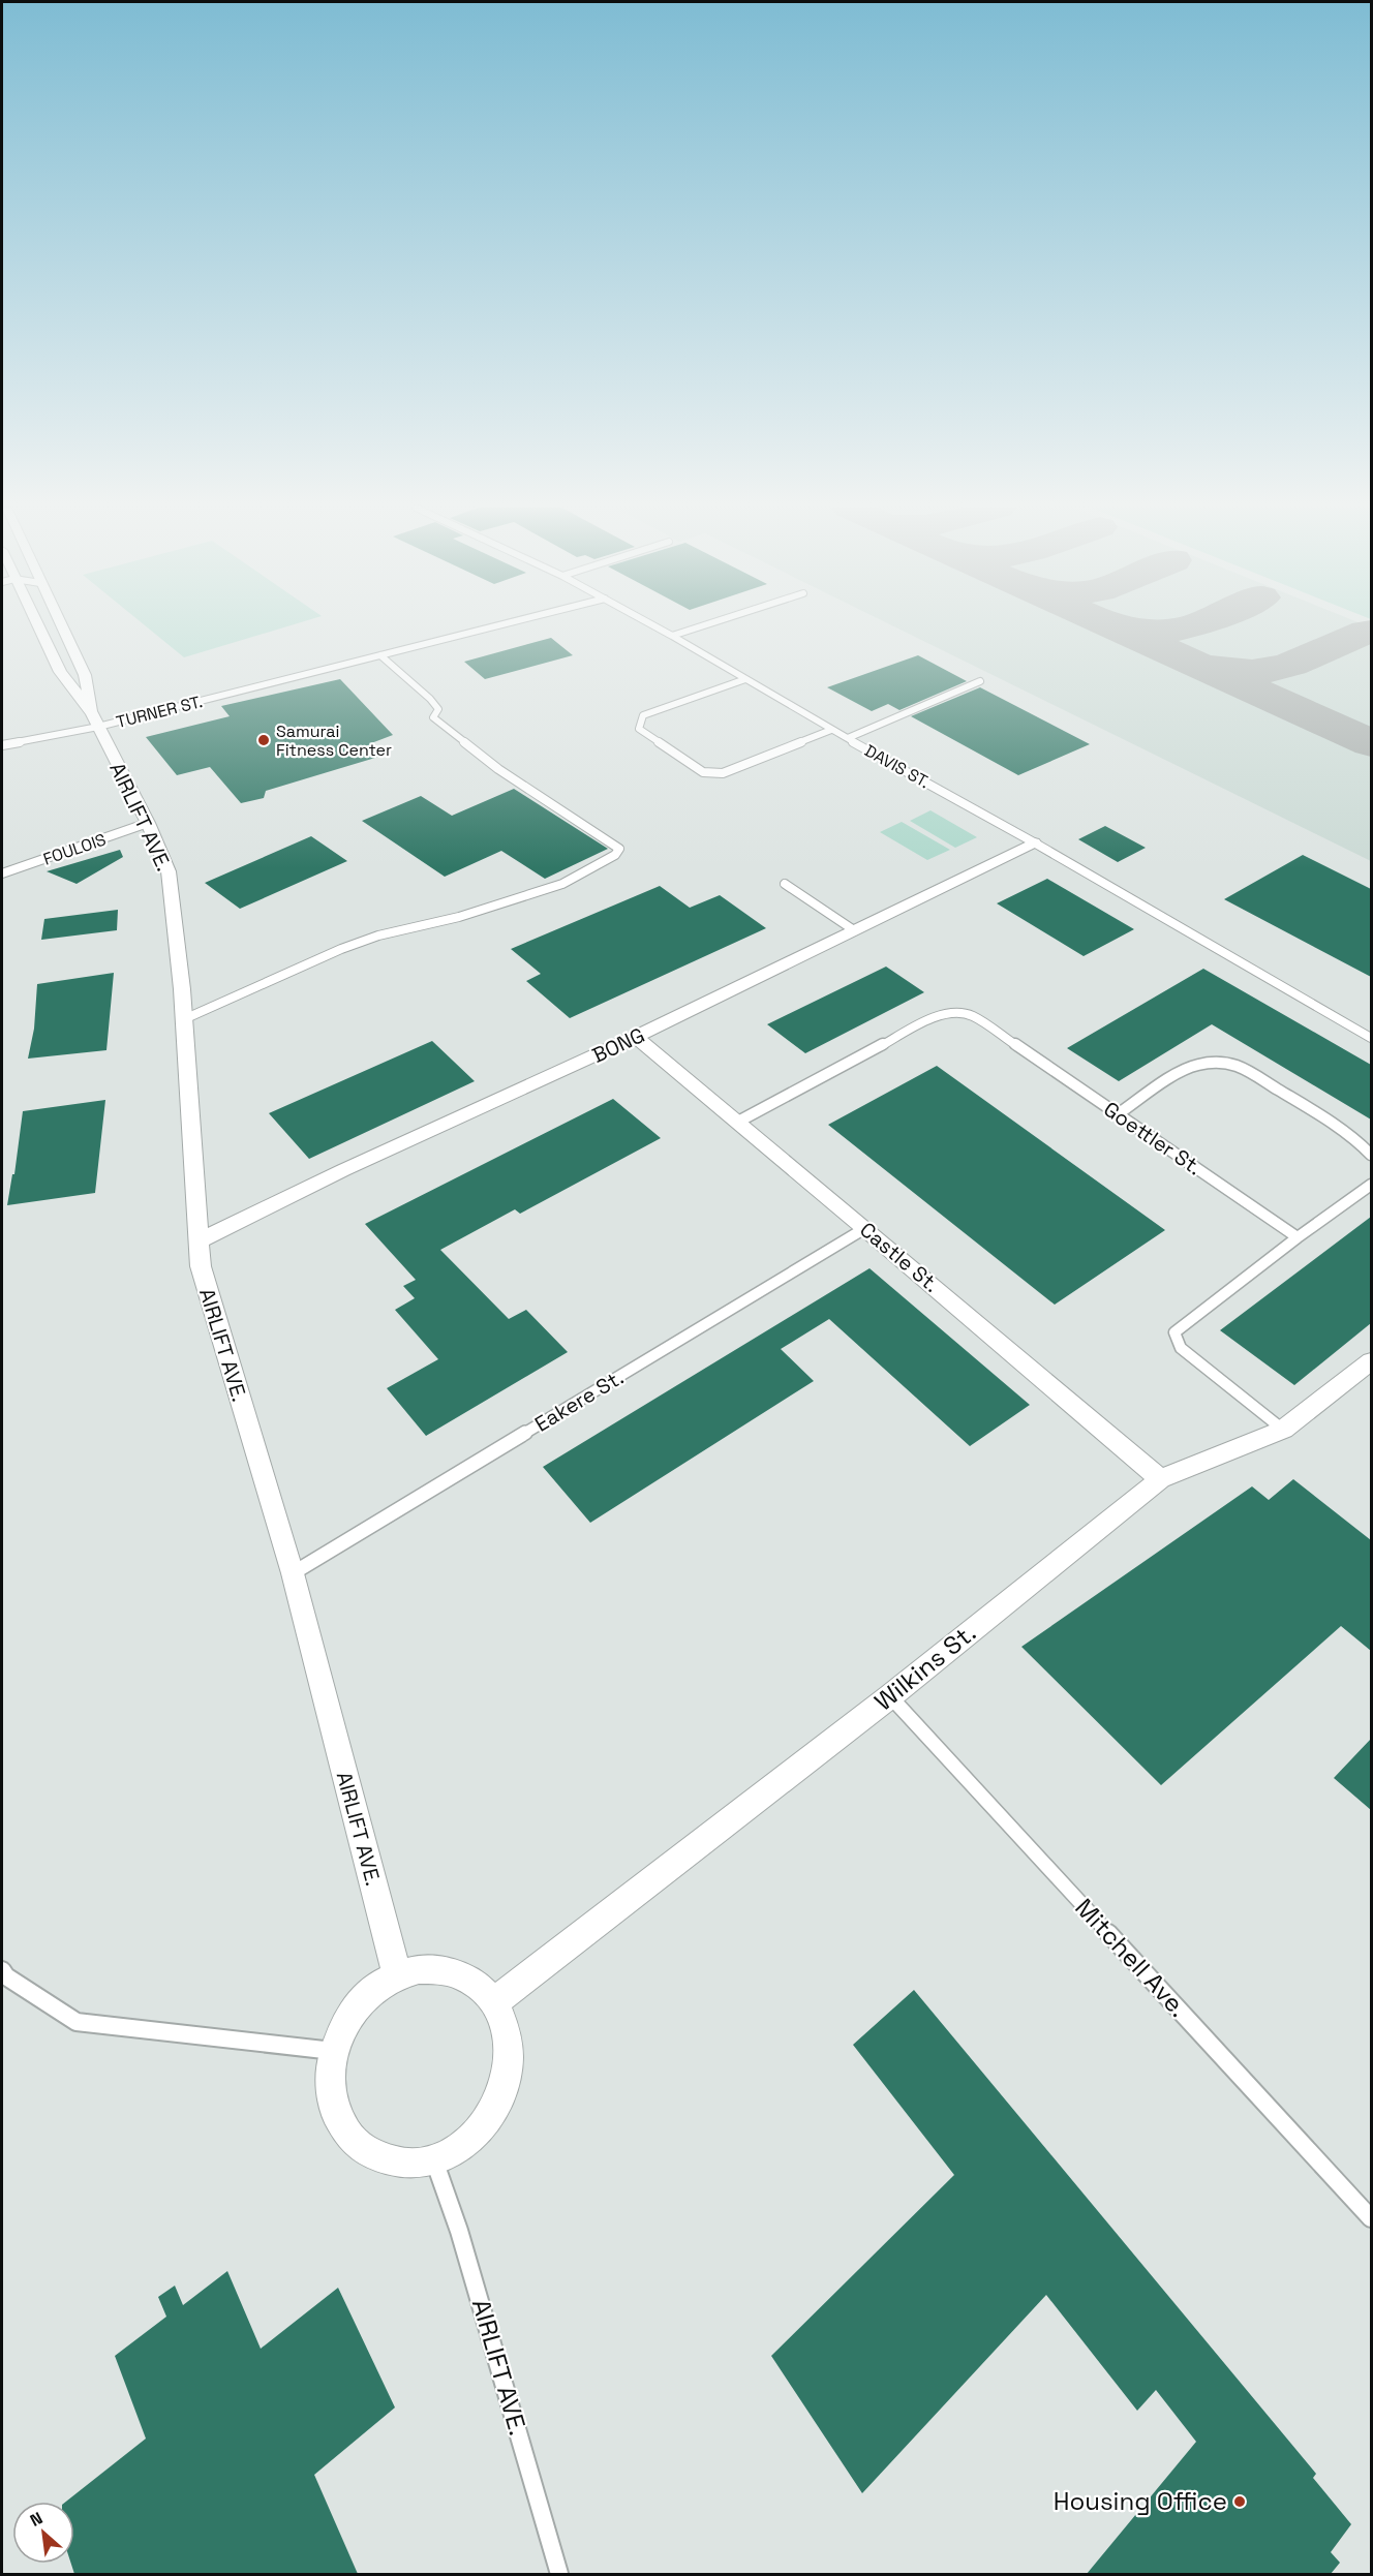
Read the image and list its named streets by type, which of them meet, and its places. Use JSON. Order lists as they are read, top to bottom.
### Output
{
  "streets": {
    "street": [
      "AIRLIFT AVE.",
      "BONG",
      "Castle St.",
      "Wilkins St."
    ],
    "lane": [
      "TURNER ST.",
      "DAVIS ST.",
      "FOULOIS",
      "Goettler St.",
      "Eakere St.",
      "Mitchell Ave."
    ]
  },
  "crossings": [
    ["TURNER ST.", "AIRLIFT AVE."],
    ["DAVIS ST.", "BONG"],
    ["AIRLIFT AVE.", "FOULOIS"],
    ["AIRLIFT AVE.", "BONG"],
    ["AIRLIFT AVE.", "Eakere St."],
    ["AIRLIFT AVE.", "Wilkins St."],
    ["BONG", "Castle St."],
    ["Goettler St.", "Castle St."],
    ["Castle St.", "Eakere St."],
    ["Castle St.", "Wilkins St."],
    ["Wilkins St.", "Mitchell Ave."]
  ],
  "places": ["Samurai Fitness Center", "Housing Office"],
  "north": "top left"
}
